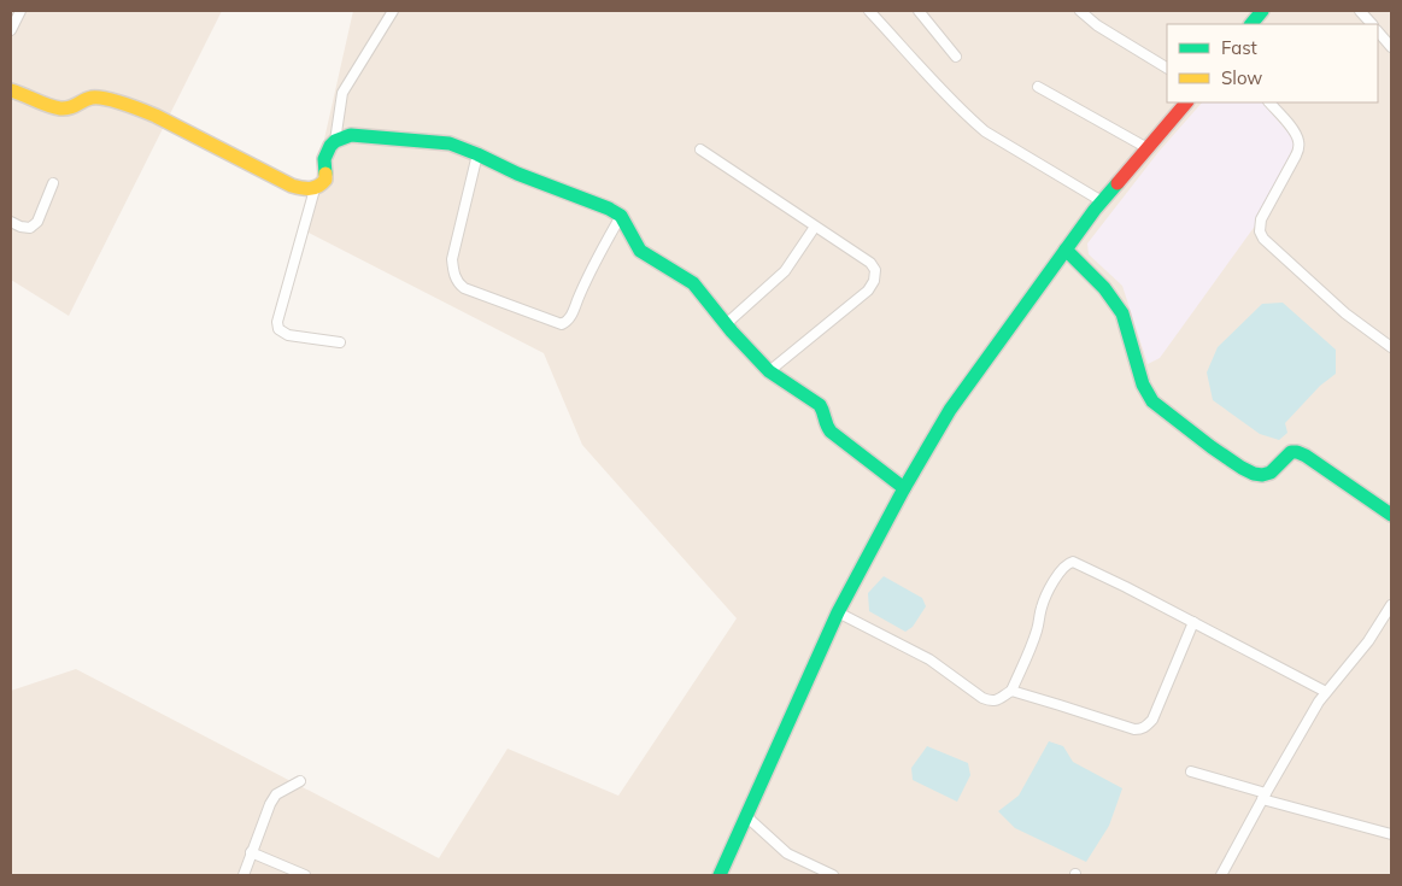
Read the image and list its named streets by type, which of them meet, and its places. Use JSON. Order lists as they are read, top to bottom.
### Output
{
  "legend": ["Fast", "Slow"]
}
